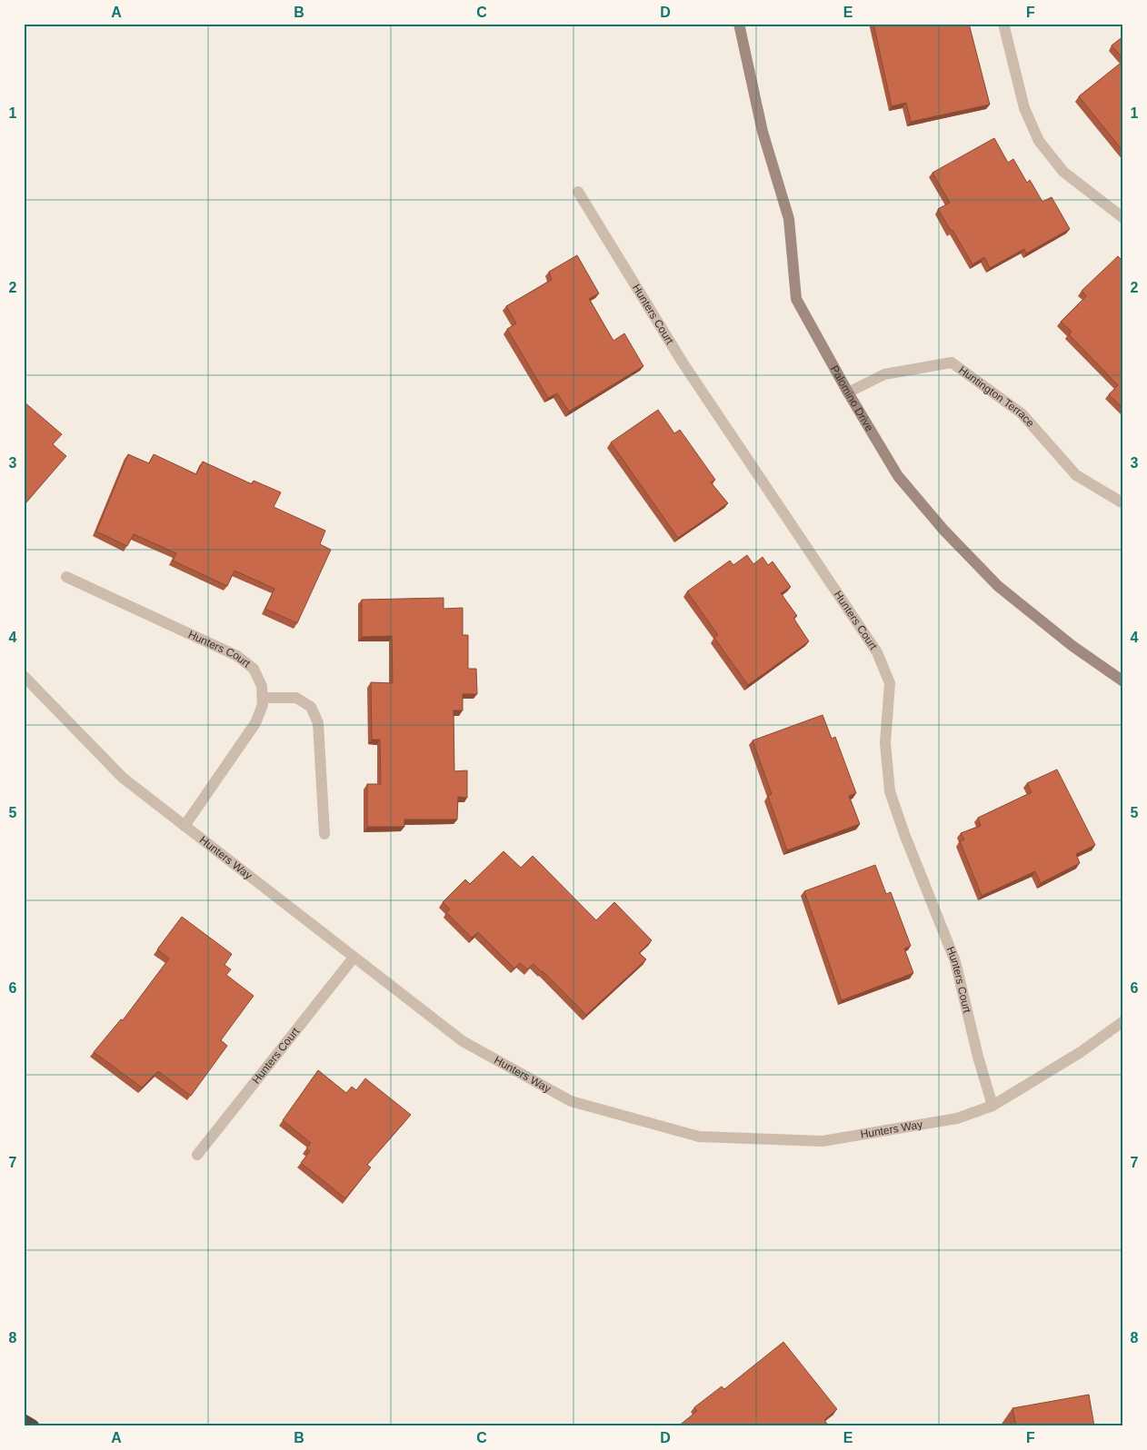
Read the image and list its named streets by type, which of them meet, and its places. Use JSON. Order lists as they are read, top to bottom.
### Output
{
  "streets": {
    "street": [
      "Hunters Court",
      "Palomino Drive",
      "Huntington Terrace",
      "Hunters Way"
    ]
  },
  "crossings": [
    ["Hunters Court", "Hunters Way"],
    ["Palomino Drive", "Huntington Terrace"]
  ],
  "grid": {
    "columns": [
      "A",
      "B",
      "C",
      "D",
      "E",
      "F"
    ],
    "rows": [
      "1",
      "2",
      "3",
      "4",
      "5",
      "6",
      "7",
      "8"
    ]
  }
}
